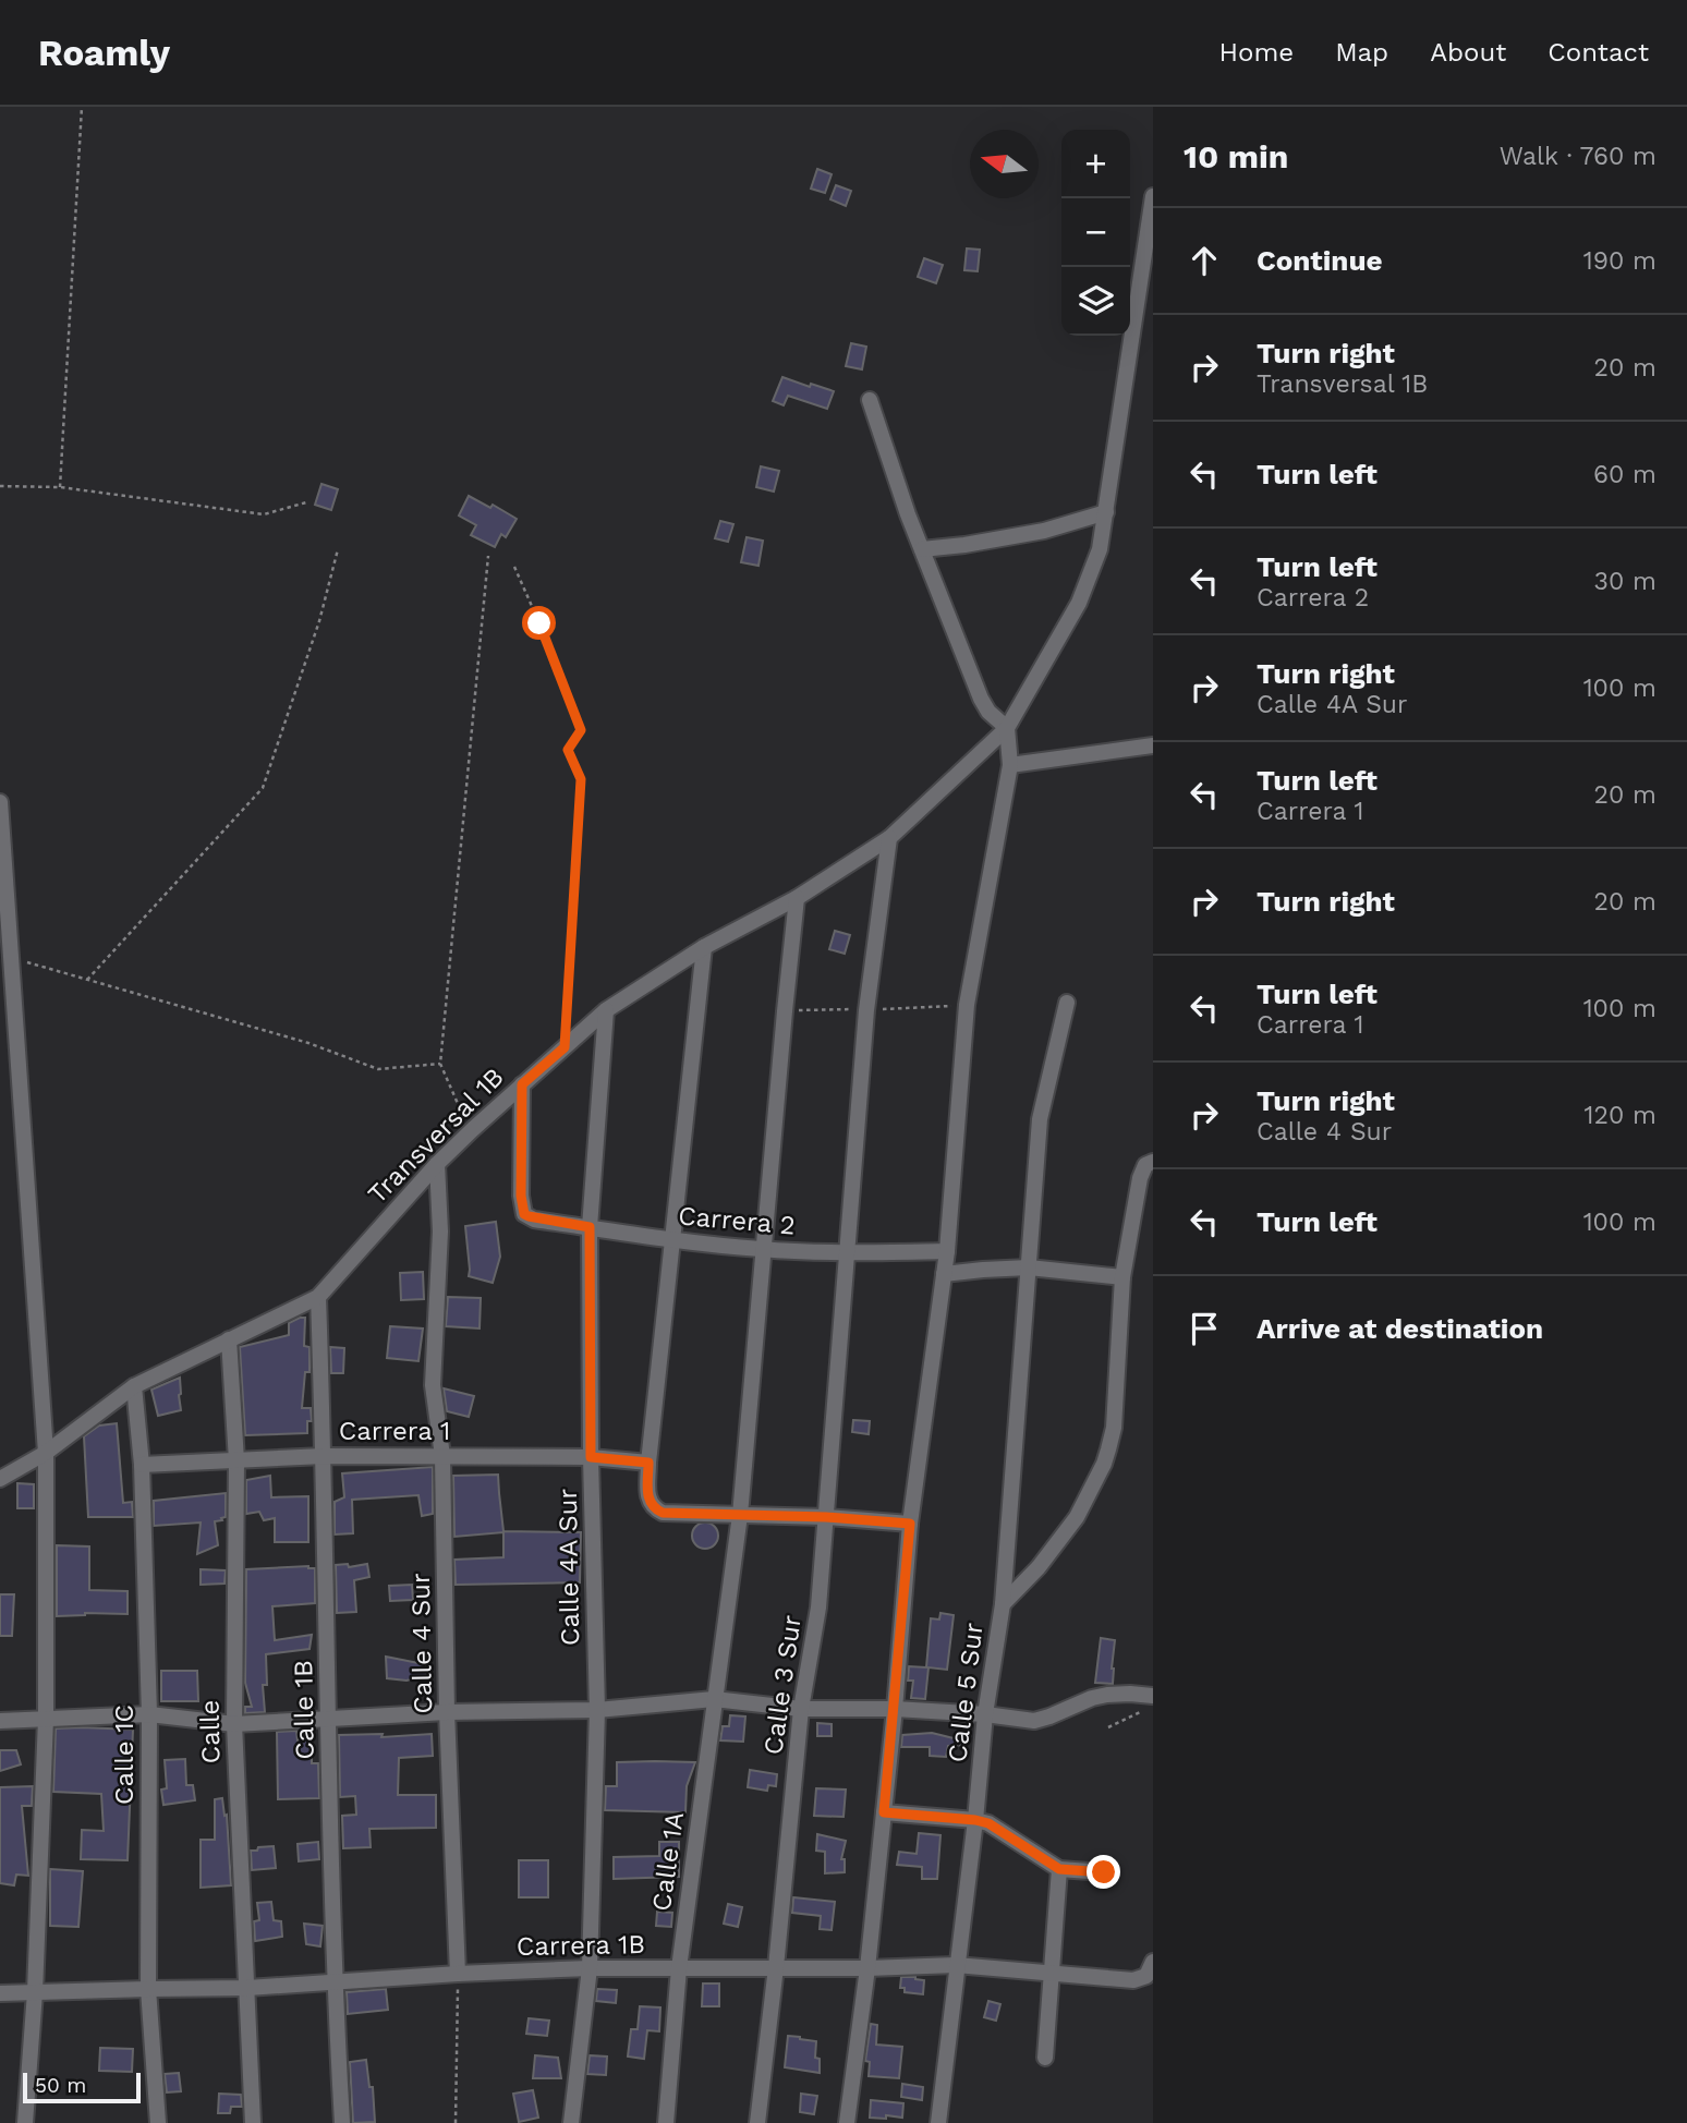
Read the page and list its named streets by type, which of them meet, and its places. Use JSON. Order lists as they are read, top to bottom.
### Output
{
  "streets": {
    "street": [
      "Transversal 1B",
      "Carrera 2",
      "Carrera 1",
      "Calle 4A Sur",
      "Calle 4 Sur",
      "Calle 3 Sur",
      "Calle 5 Sur",
      "Calle 1B",
      "Calle",
      "Calle 1C",
      "Calle 1A",
      "Carrera 1B"
    ]
  },
  "crossings": [
    ["Transversal 1B", "Carrera 2"],
    ["Transversal 1B", "Calle 4A Sur"],
    ["Transversal 1B", "Calle 4 Sur"],
    ["Transversal 1B", "Calle 3 Sur"],
    ["Transversal 1B", "Calle 1B"],
    ["Transversal 1B", "Calle"],
    ["Transversal 1B", "Calle 1C"],
    ["Transversal 1B", "Calle 1A"],
    ["Carrera 2", "Calle 4A Sur"],
    ["Carrera 2", "Calle 3 Sur"],
    ["Carrera 2", "Calle 1A"],
    ["Carrera 1", "Calle 4A Sur"],
    ["Carrera 1", "Calle 4 Sur"],
    ["Carrera 1", "Calle 1B"],
    ["Carrera 1", "Calle"],
    ["Carrera 1", "Calle 1C"],
    ["Calle 4A Sur", "Carrera 1B"],
    ["Calle 4 Sur", "Carrera 1B"],
    ["Calle 3 Sur", "Carrera 1B"],
    ["Calle 5 Sur", "Carrera 1B"],
    ["Calle 1B", "Carrera 1B"],
    ["Calle", "Carrera 1B"],
    ["Calle 1C", "Carrera 1B"],
    ["Calle 1A", "Carrera 1B"]
  ],
  "scale_bar": "50 m",
  "north": "left",
  "page": {
    "header": "Roamly",
    "nav": [
      "Home",
      "Map",
      "About",
      "Contact"
    ],
    "heading": ["10 min", "Walk · 760 m"],
    "map_buttons": ["+", "−"],
    "list": [
      ["Continue", "190 m"],
      ["Turn right", "Transversal 1B", "20 m"],
      ["Turn left", "60 m"],
      ["Turn left", "Carrera 2", "30 m"],
      ["Turn right", "Calle 4A Sur", "100 m"],
      ["Turn left", "Carrera 1", "20 m"],
      ["Turn right", "20 m"],
      ["Turn left", "Carrera 1", "100 m"],
      ["Turn right", "Calle 4 Sur", "120 m"],
      ["Turn left", "100 m"],
      "Arrive at destination"
    ],
    "scale": "50 m"
  }
}
